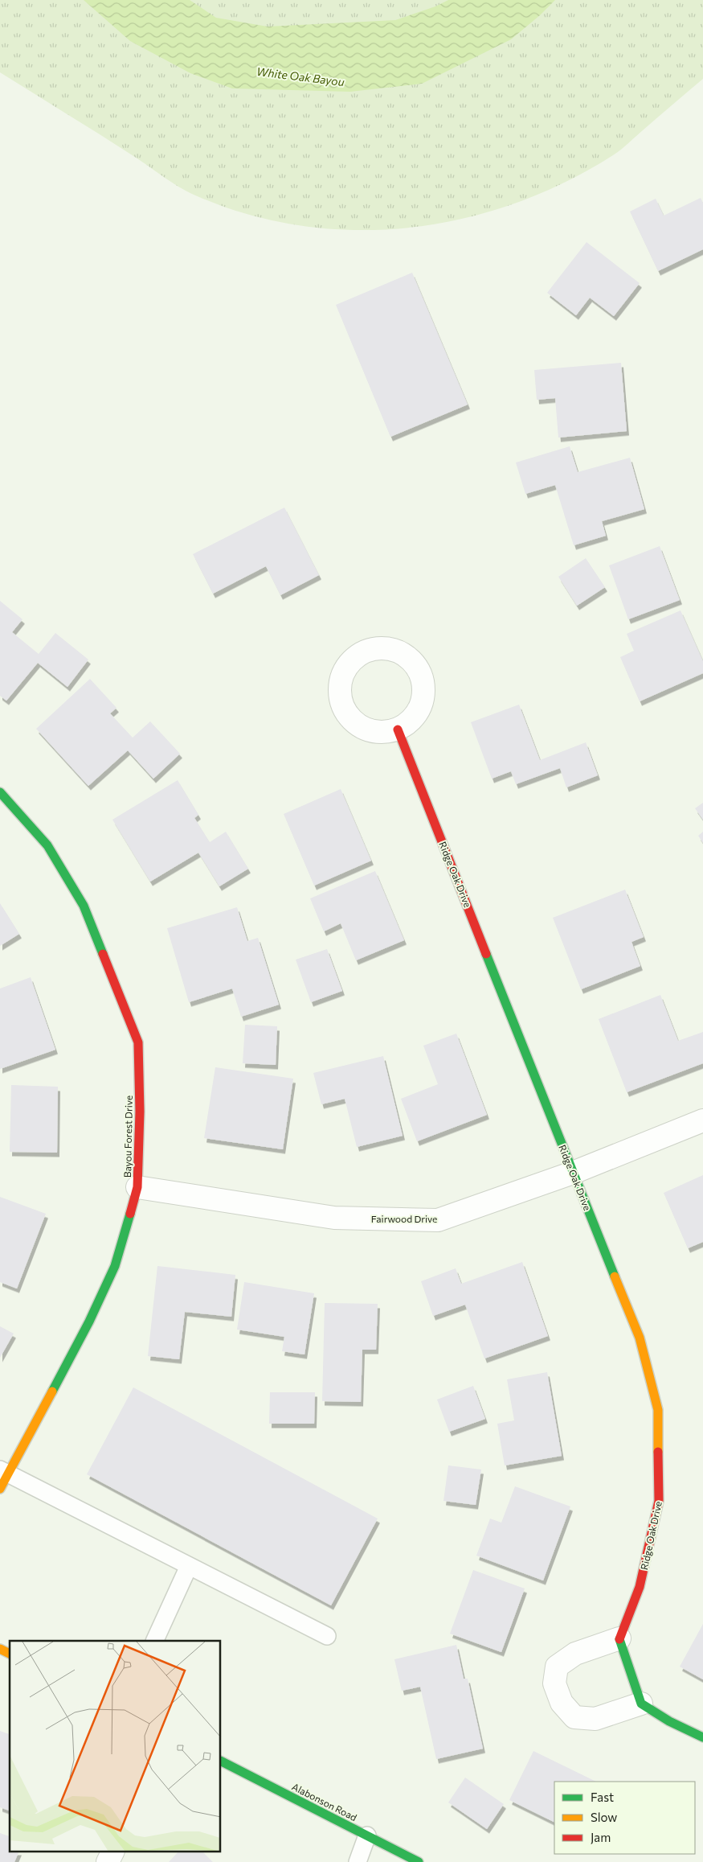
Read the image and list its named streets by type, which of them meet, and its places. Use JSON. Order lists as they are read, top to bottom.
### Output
{
  "streets": {
    "street": [
      "Ridge Oak Drive",
      "Bayou Forest Drive",
      "Fairwood Drive",
      "Alabonson Road"
    ]
  },
  "crossings": [
    ["Ridge Oak Drive", "Fairwood Drive"],
    ["Bayou Forest Drive", "Fairwood Drive"]
  ],
  "water": ["White Oak Bayou"],
  "legend": ["Fast", "Slow", "Jam"]
}
